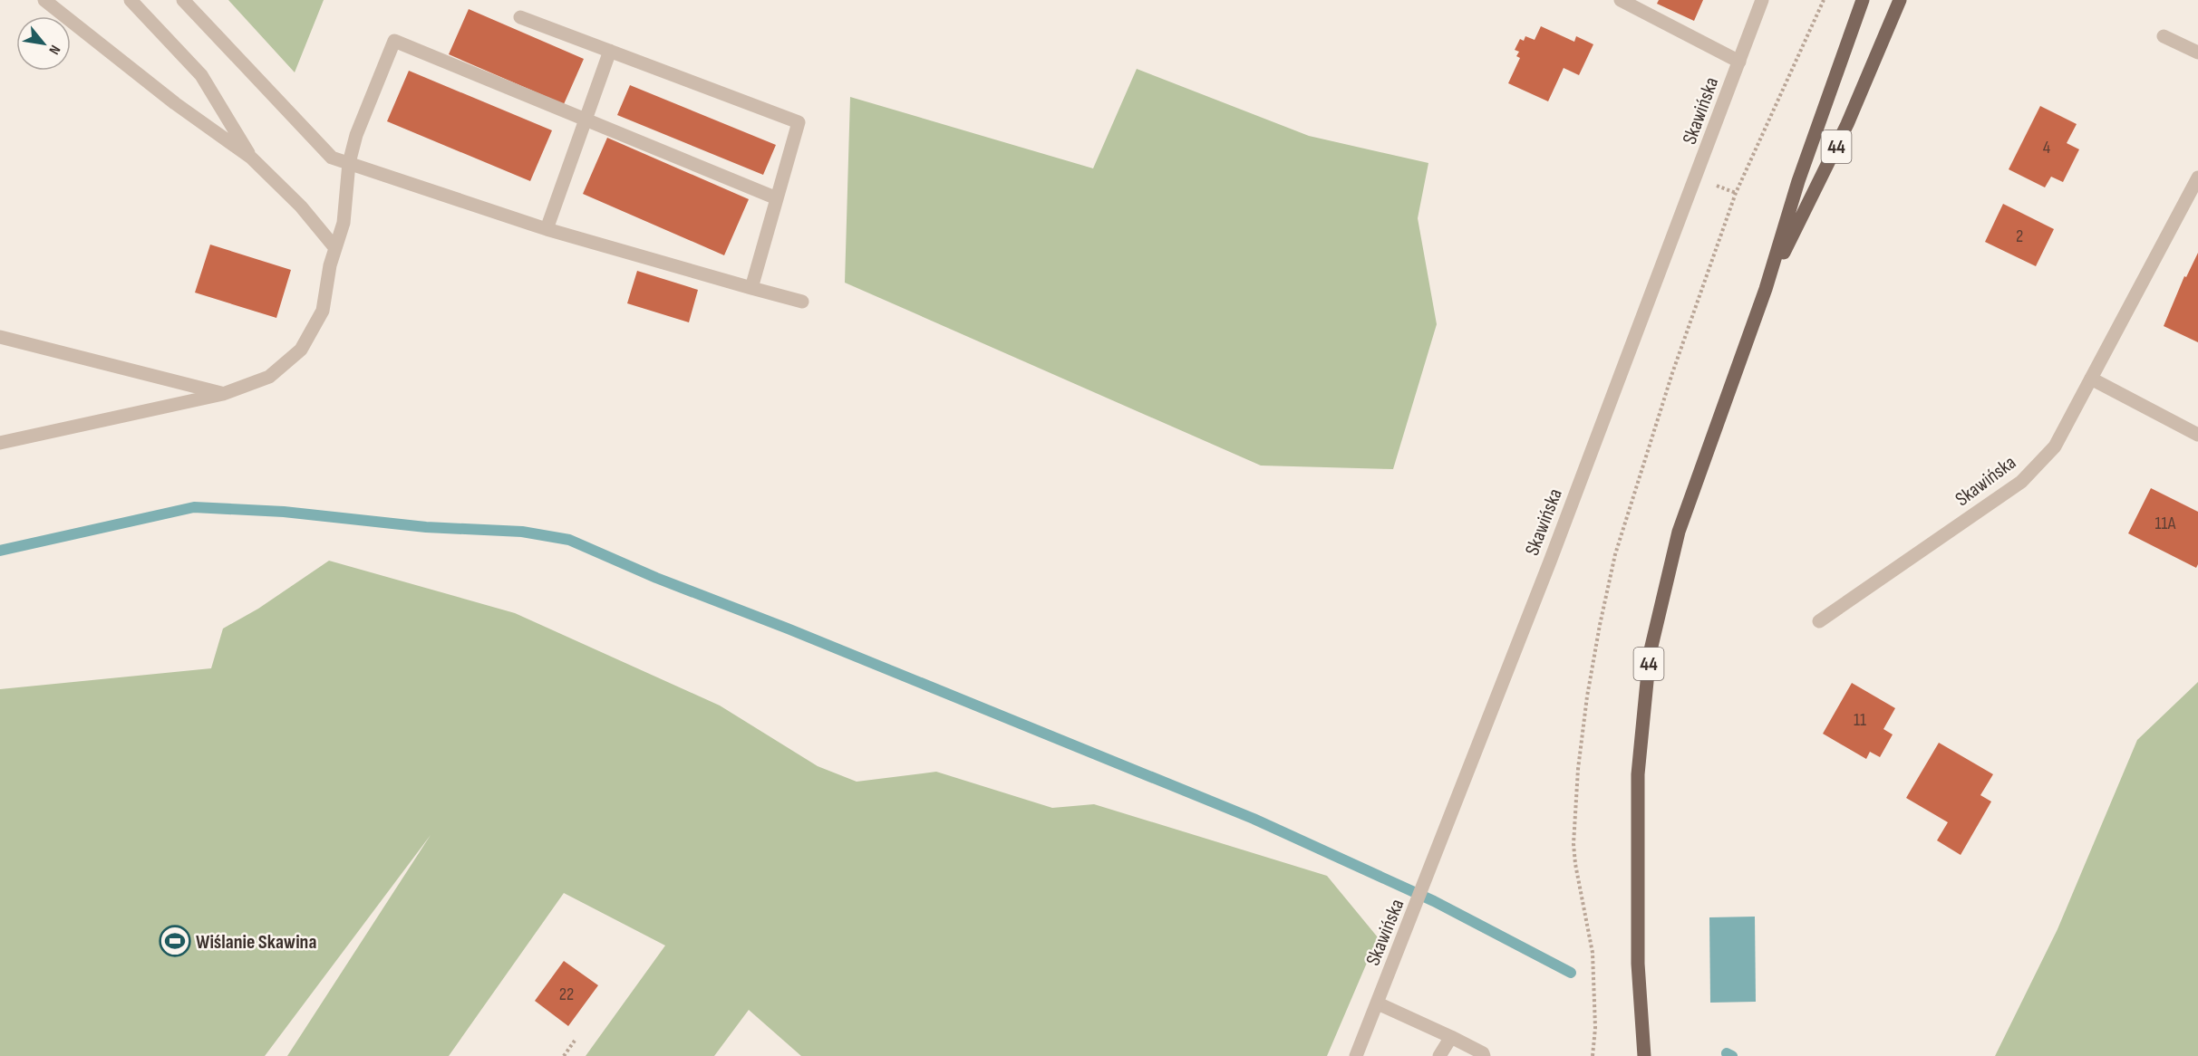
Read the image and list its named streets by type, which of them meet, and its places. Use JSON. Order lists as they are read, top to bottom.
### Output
{
  "streets": {
    "main road": ["44"],
    "street": ["Skawińska"]
  },
  "places": {
    "sports": ["Wiślanie Skawina"]
  },
  "house_numbers": [
    "4",
    "2",
    "11A",
    "11",
    "22"
  ],
  "north": "bottom right"
}
